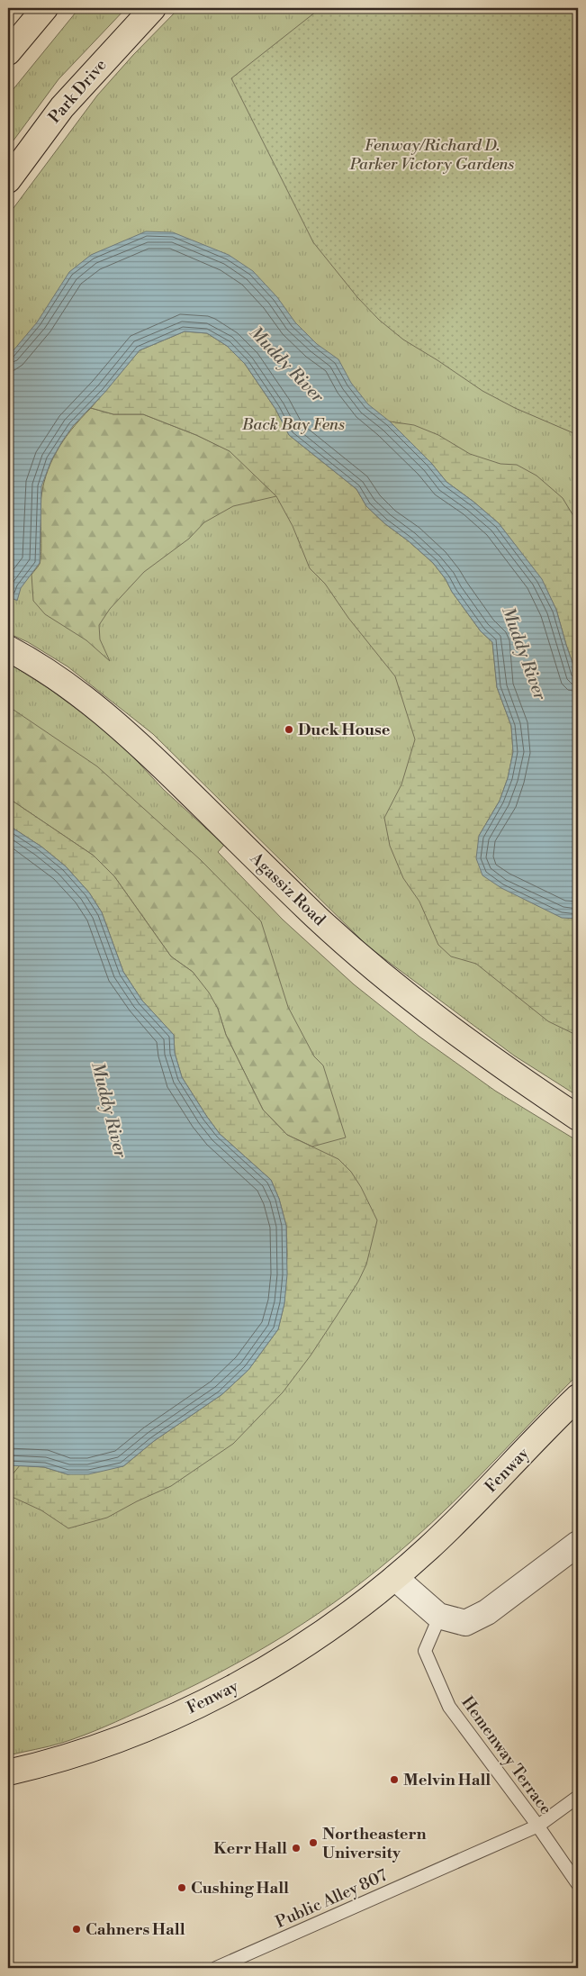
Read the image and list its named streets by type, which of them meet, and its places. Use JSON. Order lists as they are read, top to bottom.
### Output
{
  "streets": {
    "main road": ["Park Drive", "Agassiz Road", "Fenway"],
    "lane": ["Hemenway Terrace", "Public Alley 807"]
  },
  "crossings": [
    ["Hemenway Terrace", "Public Alley 807"]
  ],
  "water": ["Muddy River"],
  "parks": ["Fenway/Richard D. Parker Victory Gardens", "Back Bay Fens"],
  "places": [
    "Duck House",
    "Melvin Hall",
    "Northeastern University",
    "Kerr Hall",
    "Cushing Hall",
    "Cahners Hall"
  ]
}
